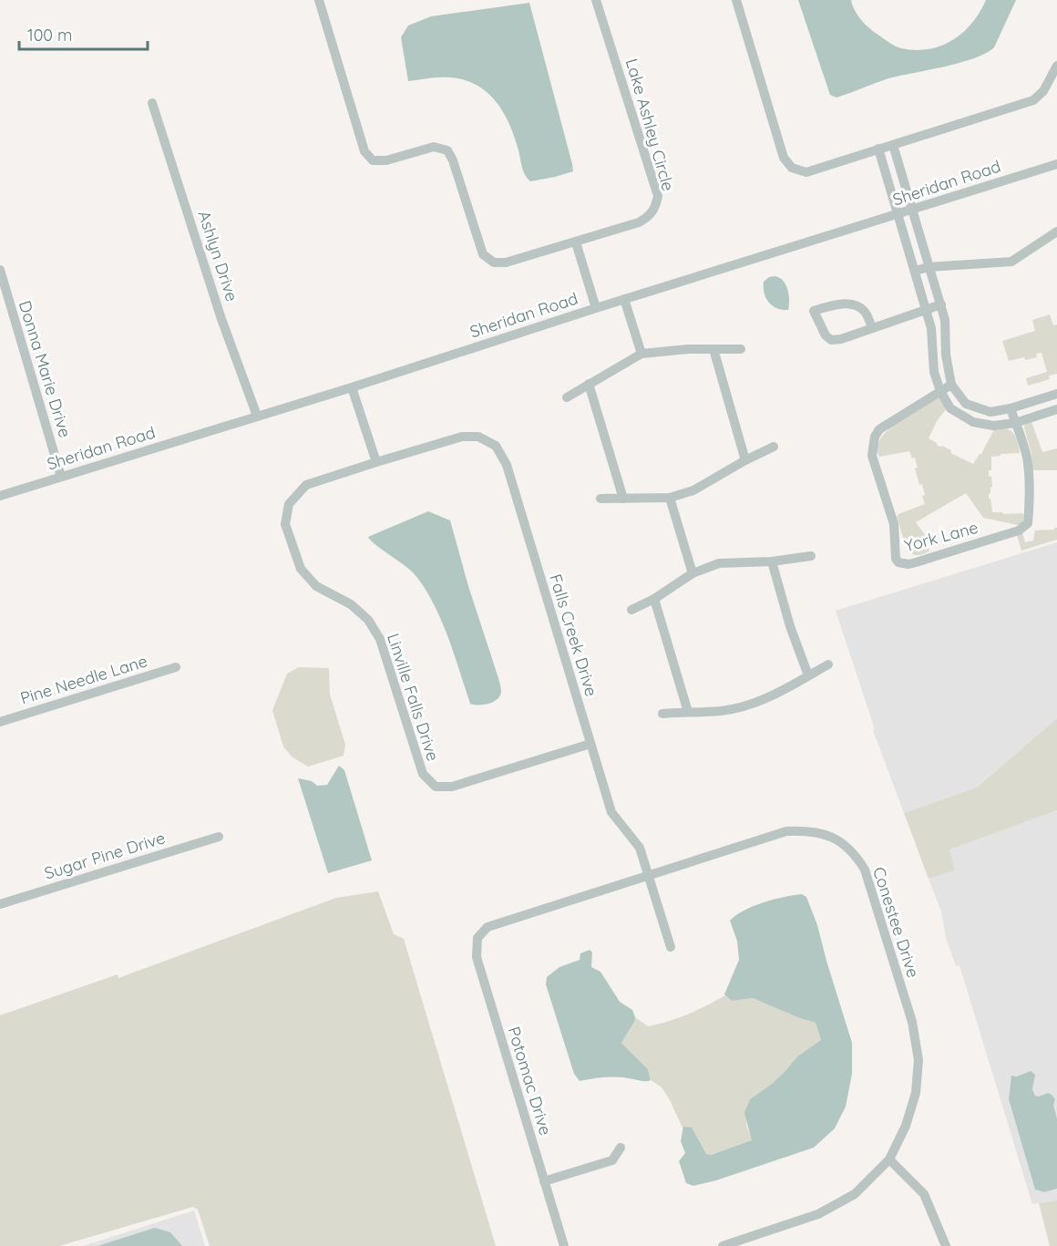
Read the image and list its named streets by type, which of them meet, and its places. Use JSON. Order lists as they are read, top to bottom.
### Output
{
  "streets": {
    "street": [
      "Lake Ashley Circle",
      "Sheridan Road",
      "Ashlyn Drive",
      "Donna Marie Drive",
      "York Lane",
      "Falls Creek Drive",
      "Pine Needle Lane",
      "Linville Falls Drive",
      "Sugar Pine Drive",
      "Conestee Drive",
      "Potomac Drive"
    ]
  },
  "crossings": [
    ["Sheridan Road", "Ashlyn Drive"],
    ["Sheridan Road", "Donna Marie Drive"],
    ["Falls Creek Drive", "Linville Falls Drive"],
    ["Falls Creek Drive", "Conestee Drive"],
    ["Conestee Drive", "Potomac Drive"]
  ],
  "scale_bar": "100 m"
}
